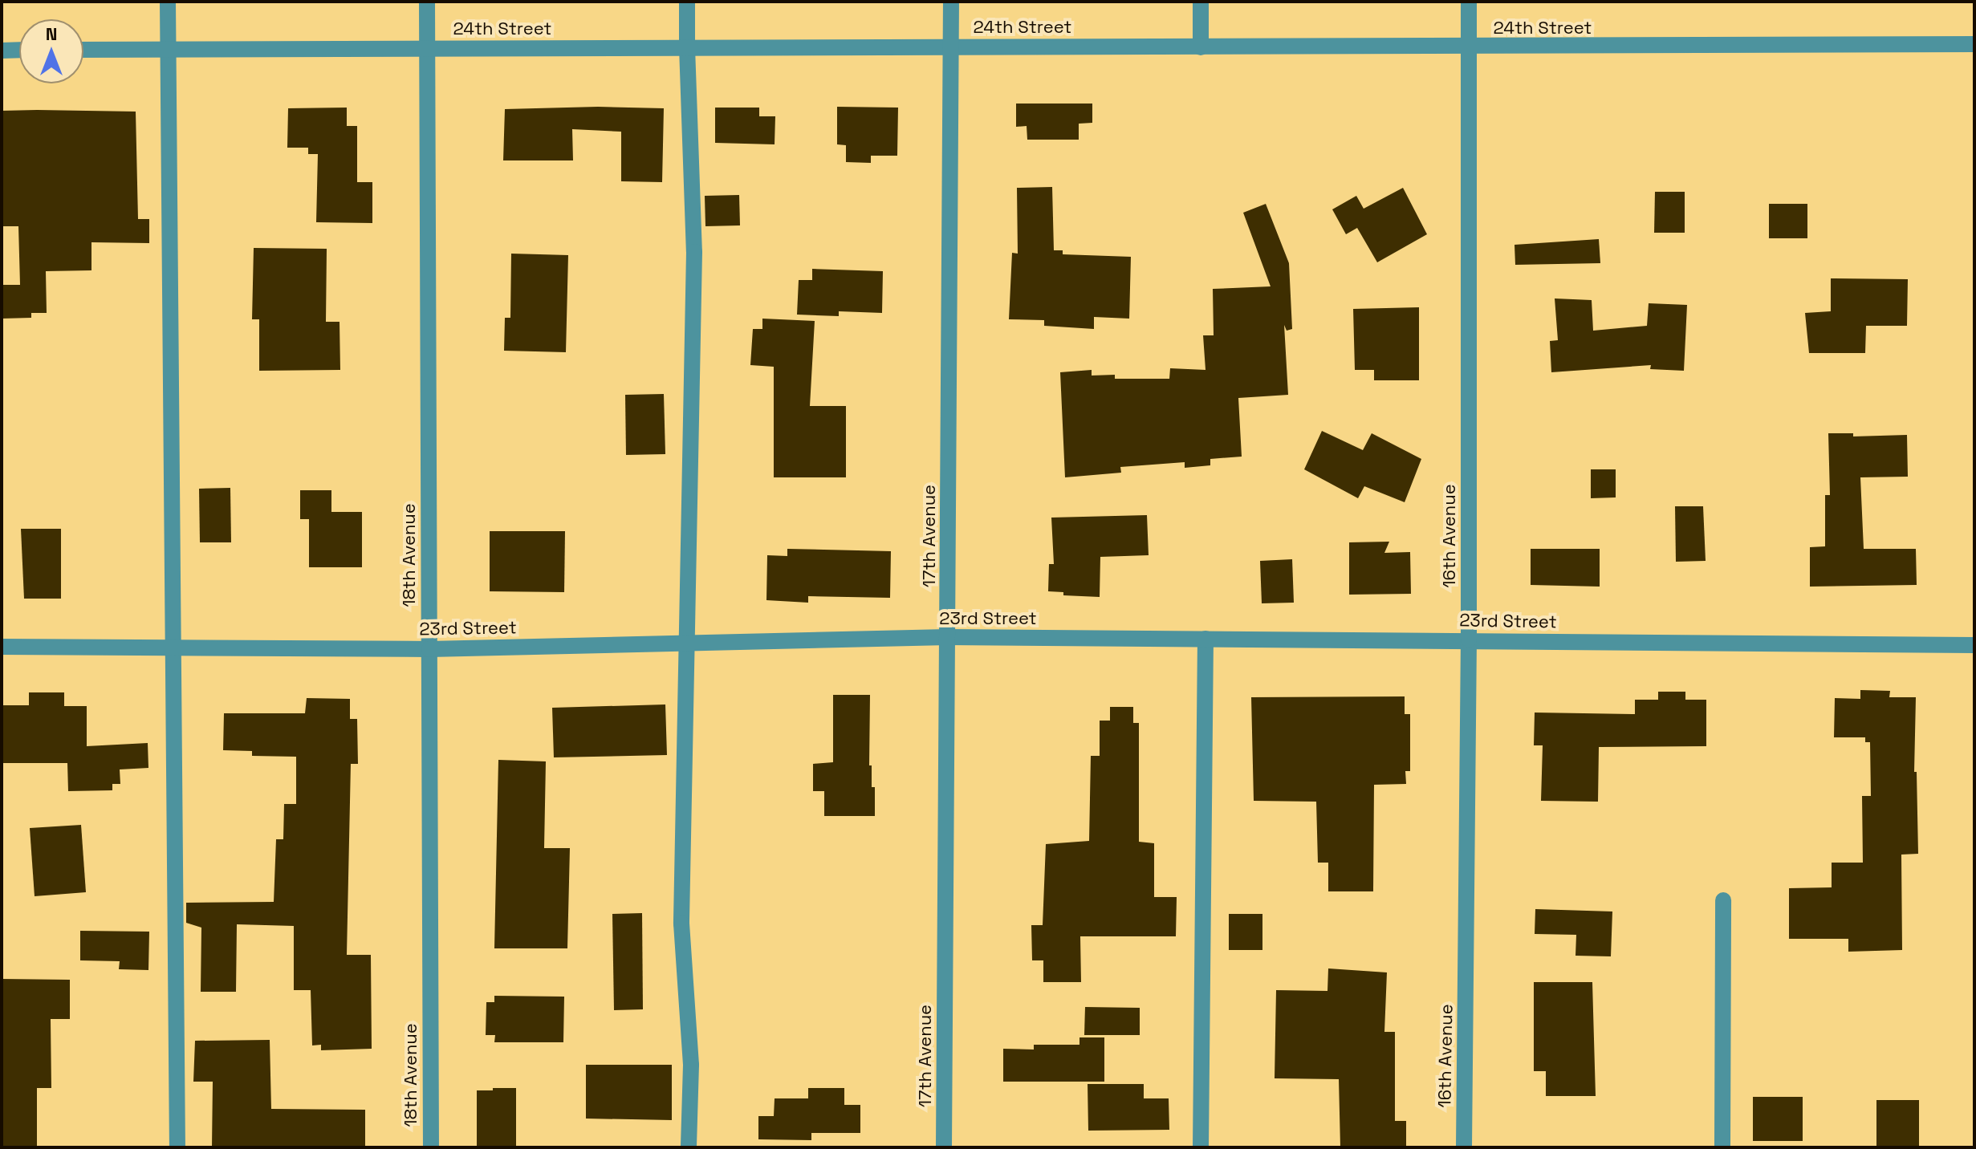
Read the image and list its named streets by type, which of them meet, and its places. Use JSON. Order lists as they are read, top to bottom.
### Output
{
  "streets": {
    "street": [
      "24th Street",
      "17th Avenue",
      "16th Avenue",
      "18th Avenue",
      "23rd Street"
    ]
  },
  "crossings": [
    ["24th Street", "17th Avenue"],
    ["24th Street", "16th Avenue"],
    ["24th Street", "18th Avenue"],
    ["17th Avenue", "23rd Street"],
    ["16th Avenue", "23rd Street"],
    ["18th Avenue", "23rd Street"]
  ],
  "north": "top"
}
